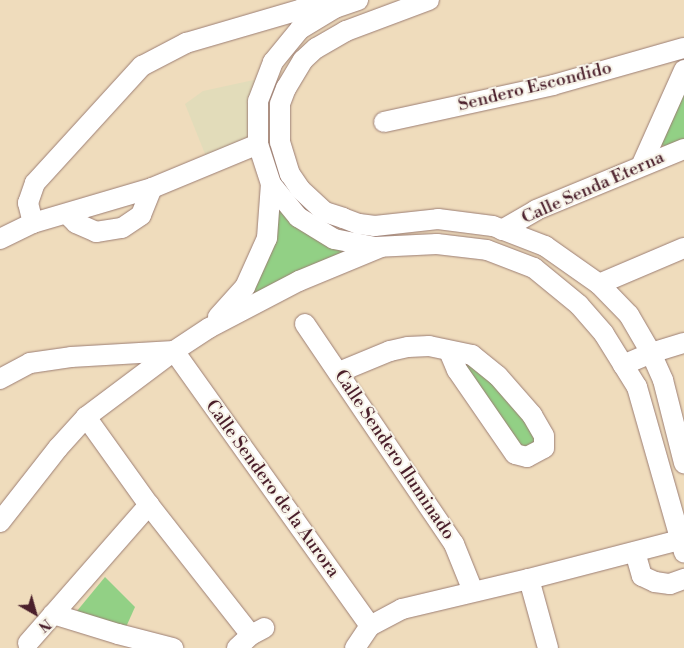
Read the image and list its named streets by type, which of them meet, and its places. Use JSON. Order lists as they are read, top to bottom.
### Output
{
  "streets": {
    "street": [
      "Sendero Escondido",
      "Calle Senda Eterna",
      "Calle Sendero Iluminado",
      "Calle Sendero de la Aurora"
    ]
  },
  "north": "bottom right"
}
